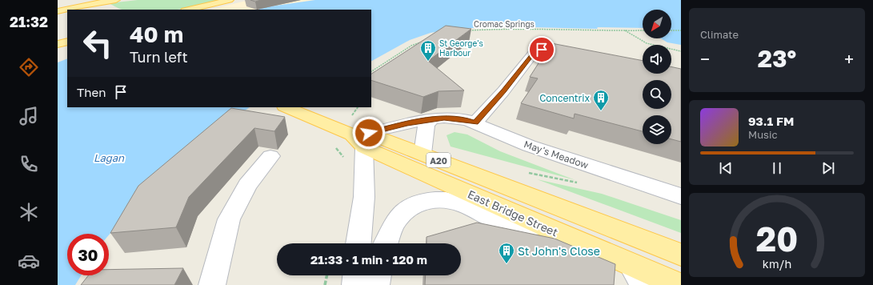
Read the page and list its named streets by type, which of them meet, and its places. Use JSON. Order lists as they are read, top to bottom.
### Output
{
  "streets": {
    "main road": ["A20", "East Bridge Street"],
    "street": ["May's Meadow"],
    "path": ["Cromac Springs"]
  },
  "crossings": [
    ["May's Meadow", "East Bridge Street"]
  ],
  "water": ["Lagan"],
  "places": {
    "building": ["St George's Harbour", "Concentrix", "St John's Close"]
  },
  "north": "bottom left",
  "page": {
    "tabs": "21:32",
    "tile": "Climate",
    "turn": ["40 m", "Turn left"],
    "heat": ["−", "23°", "+"],
    "then": "Then",
    "song": ["93.1 FM", "Music"],
    "limit": "30",
    "trip": "21:33 · 1 min · 120 m",
    "gauge": ["20", "km/h"]
  }
}
